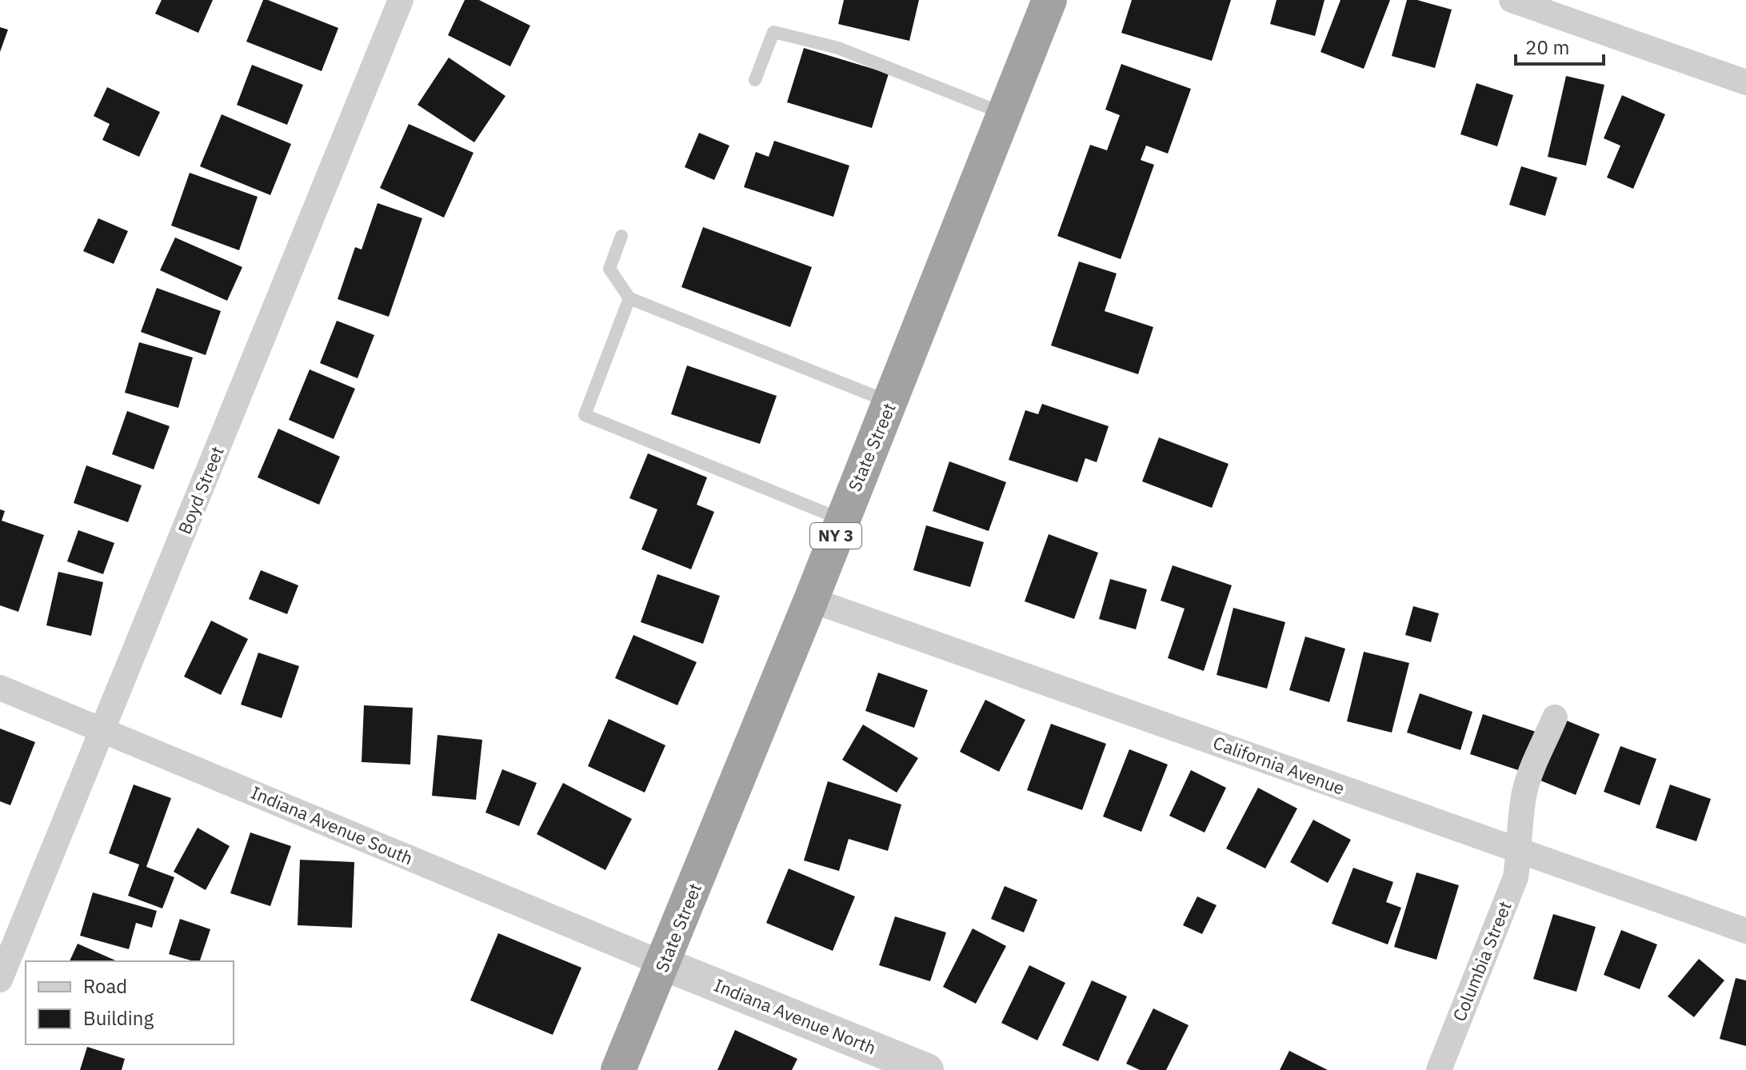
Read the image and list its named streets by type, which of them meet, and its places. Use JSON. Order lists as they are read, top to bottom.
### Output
{
  "streets": {
    "highway": ["State Street", "NY 3"],
    "street": [
      "Boyd Street",
      "California Avenue",
      "Indiana Avenue South",
      "Columbia Street",
      "Indiana Avenue North"
    ]
  },
  "crossings": [
    ["State Street", "California Avenue"],
    ["State Street", "Indiana Avenue South"],
    ["State Street", "Indiana Avenue North"],
    ["Boyd Street", "Indiana Avenue South"],
    ["California Avenue", "Columbia Street"],
    ["Indiana Avenue South", "Indiana Avenue North"]
  ],
  "legend": ["Road", "Building"],
  "scale_bar": "20 m"
}
